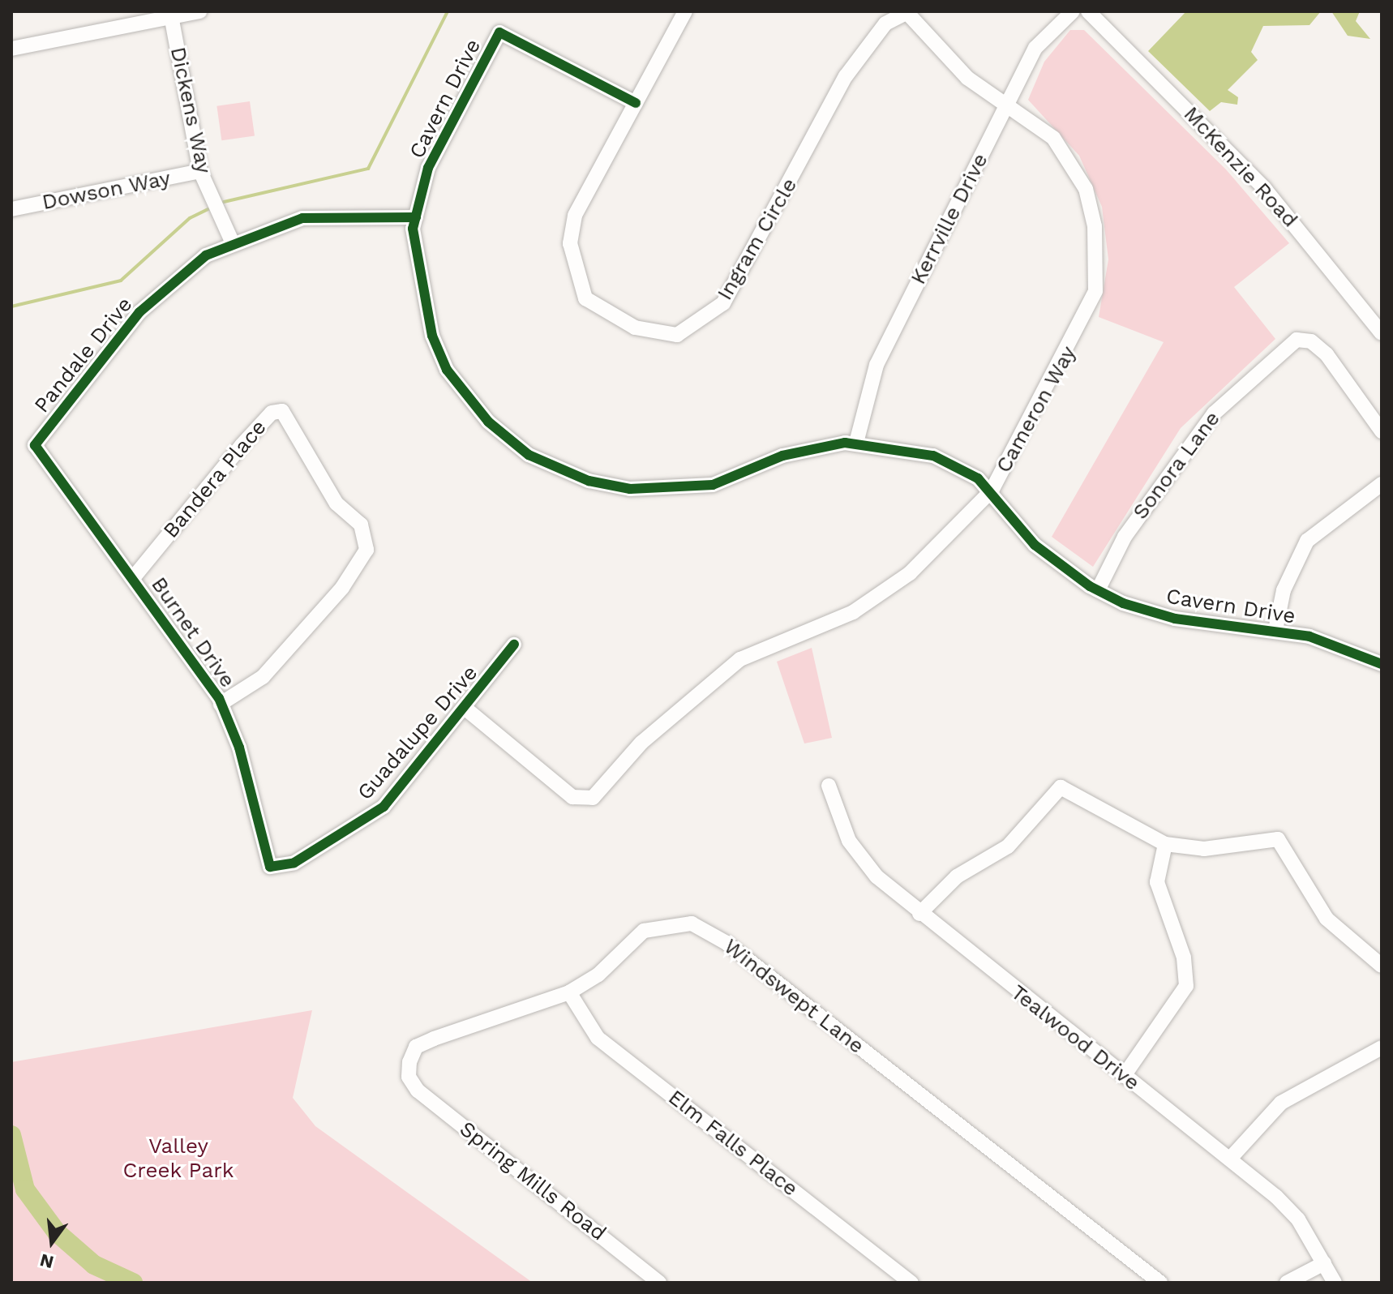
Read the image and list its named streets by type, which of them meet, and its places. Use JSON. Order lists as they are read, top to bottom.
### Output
{
  "streets": {
    "street": [
      "Cavern Drive",
      "Dickens Way",
      "McKenzie Road",
      "Dowson Way",
      "Kerrville Drive",
      "Ingram Circle",
      "Pandale Drive",
      "Cameron Way",
      "Sonora Lane",
      "Bandera Place",
      "Burnet Drive",
      "Guadalupe Drive",
      "Windswept Lane",
      "Tealwood Drive",
      "Elm Falls Place",
      "Spring Mills Road"
    ]
  },
  "crossings": [
    ["Cavern Drive", "Kerrville Drive"],
    ["Cavern Drive", "Ingram Circle"],
    ["Cavern Drive", "Pandale Drive"],
    ["Cavern Drive", "Cameron Way"],
    ["Cavern Drive", "Sonora Lane"],
    ["Dickens Way", "Dowson Way"],
    ["Dickens Way", "Pandale Drive"],
    ["Kerrville Drive", "Cameron Way"],
    ["Ingram Circle", "Cameron Way"],
    ["Pandale Drive", "Burnet Drive"],
    ["Cameron Way", "Guadalupe Drive"],
    ["Bandera Place", "Burnet Drive"],
    ["Burnet Drive", "Guadalupe Drive"],
    ["Windswept Lane", "Elm Falls Place"],
    ["Windswept Lane", "Spring Mills Road"]
  ],
  "parks": ["Valley Creek Park"],
  "north": "bottom"
}
